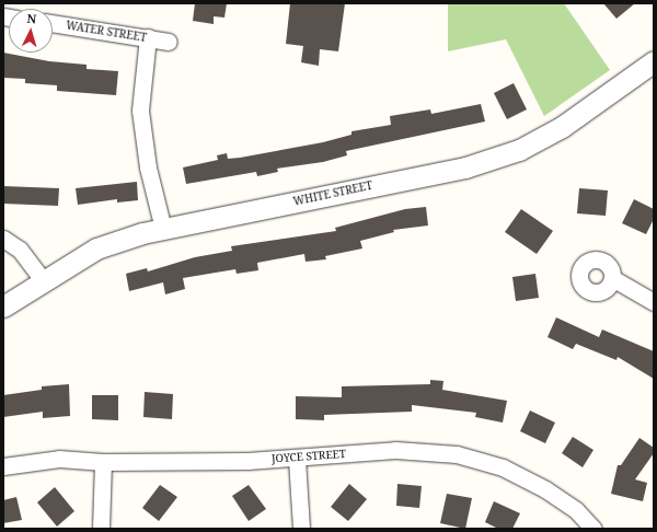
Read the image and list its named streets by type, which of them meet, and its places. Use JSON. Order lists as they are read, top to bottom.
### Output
{
  "streets": {
    "street": ["WATER STREET", "WHITE STREET", "JOYCE STREET"]
  },
  "north": "top"
}
